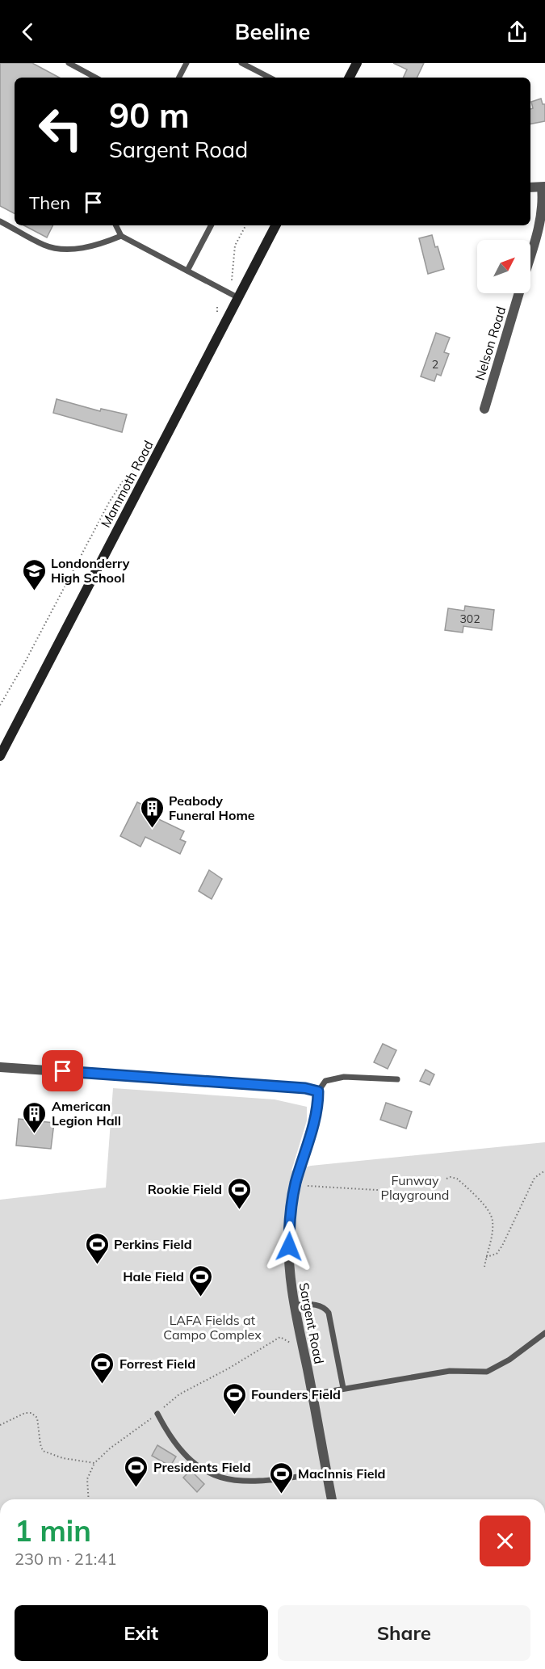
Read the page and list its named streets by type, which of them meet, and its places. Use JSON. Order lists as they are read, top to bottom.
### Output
{
  "streets": {
    "main road": ["Mammoth Road"],
    "street": ["Nelson Road", "Sargent Road"]
  },
  "parks": ["Funway Playground", "LAFA Fields at Campo Complex"],
  "places": {
    "school or university": ["Londonderry High School"],
    "building": ["Peabody Funeral Home", "American Legion Hall"],
    "sports": [
      "Rookie Field",
      "Perkins Field",
      "Hale Field",
      "Forrest Field",
      "Founders Field",
      "Presidents Field",
      "MacInnis Field"
    ]
  },
  "house_numbers": ["2", "302"],
  "north": "top right",
  "page": {
    "header": "Beeline",
    "turn": ["90 m", "Sargent Road"],
    "then": "Then",
    "heading": ["1 min", "230 m · 21:41"],
    "buttons": ["Exit", "Share"]
  }
}
